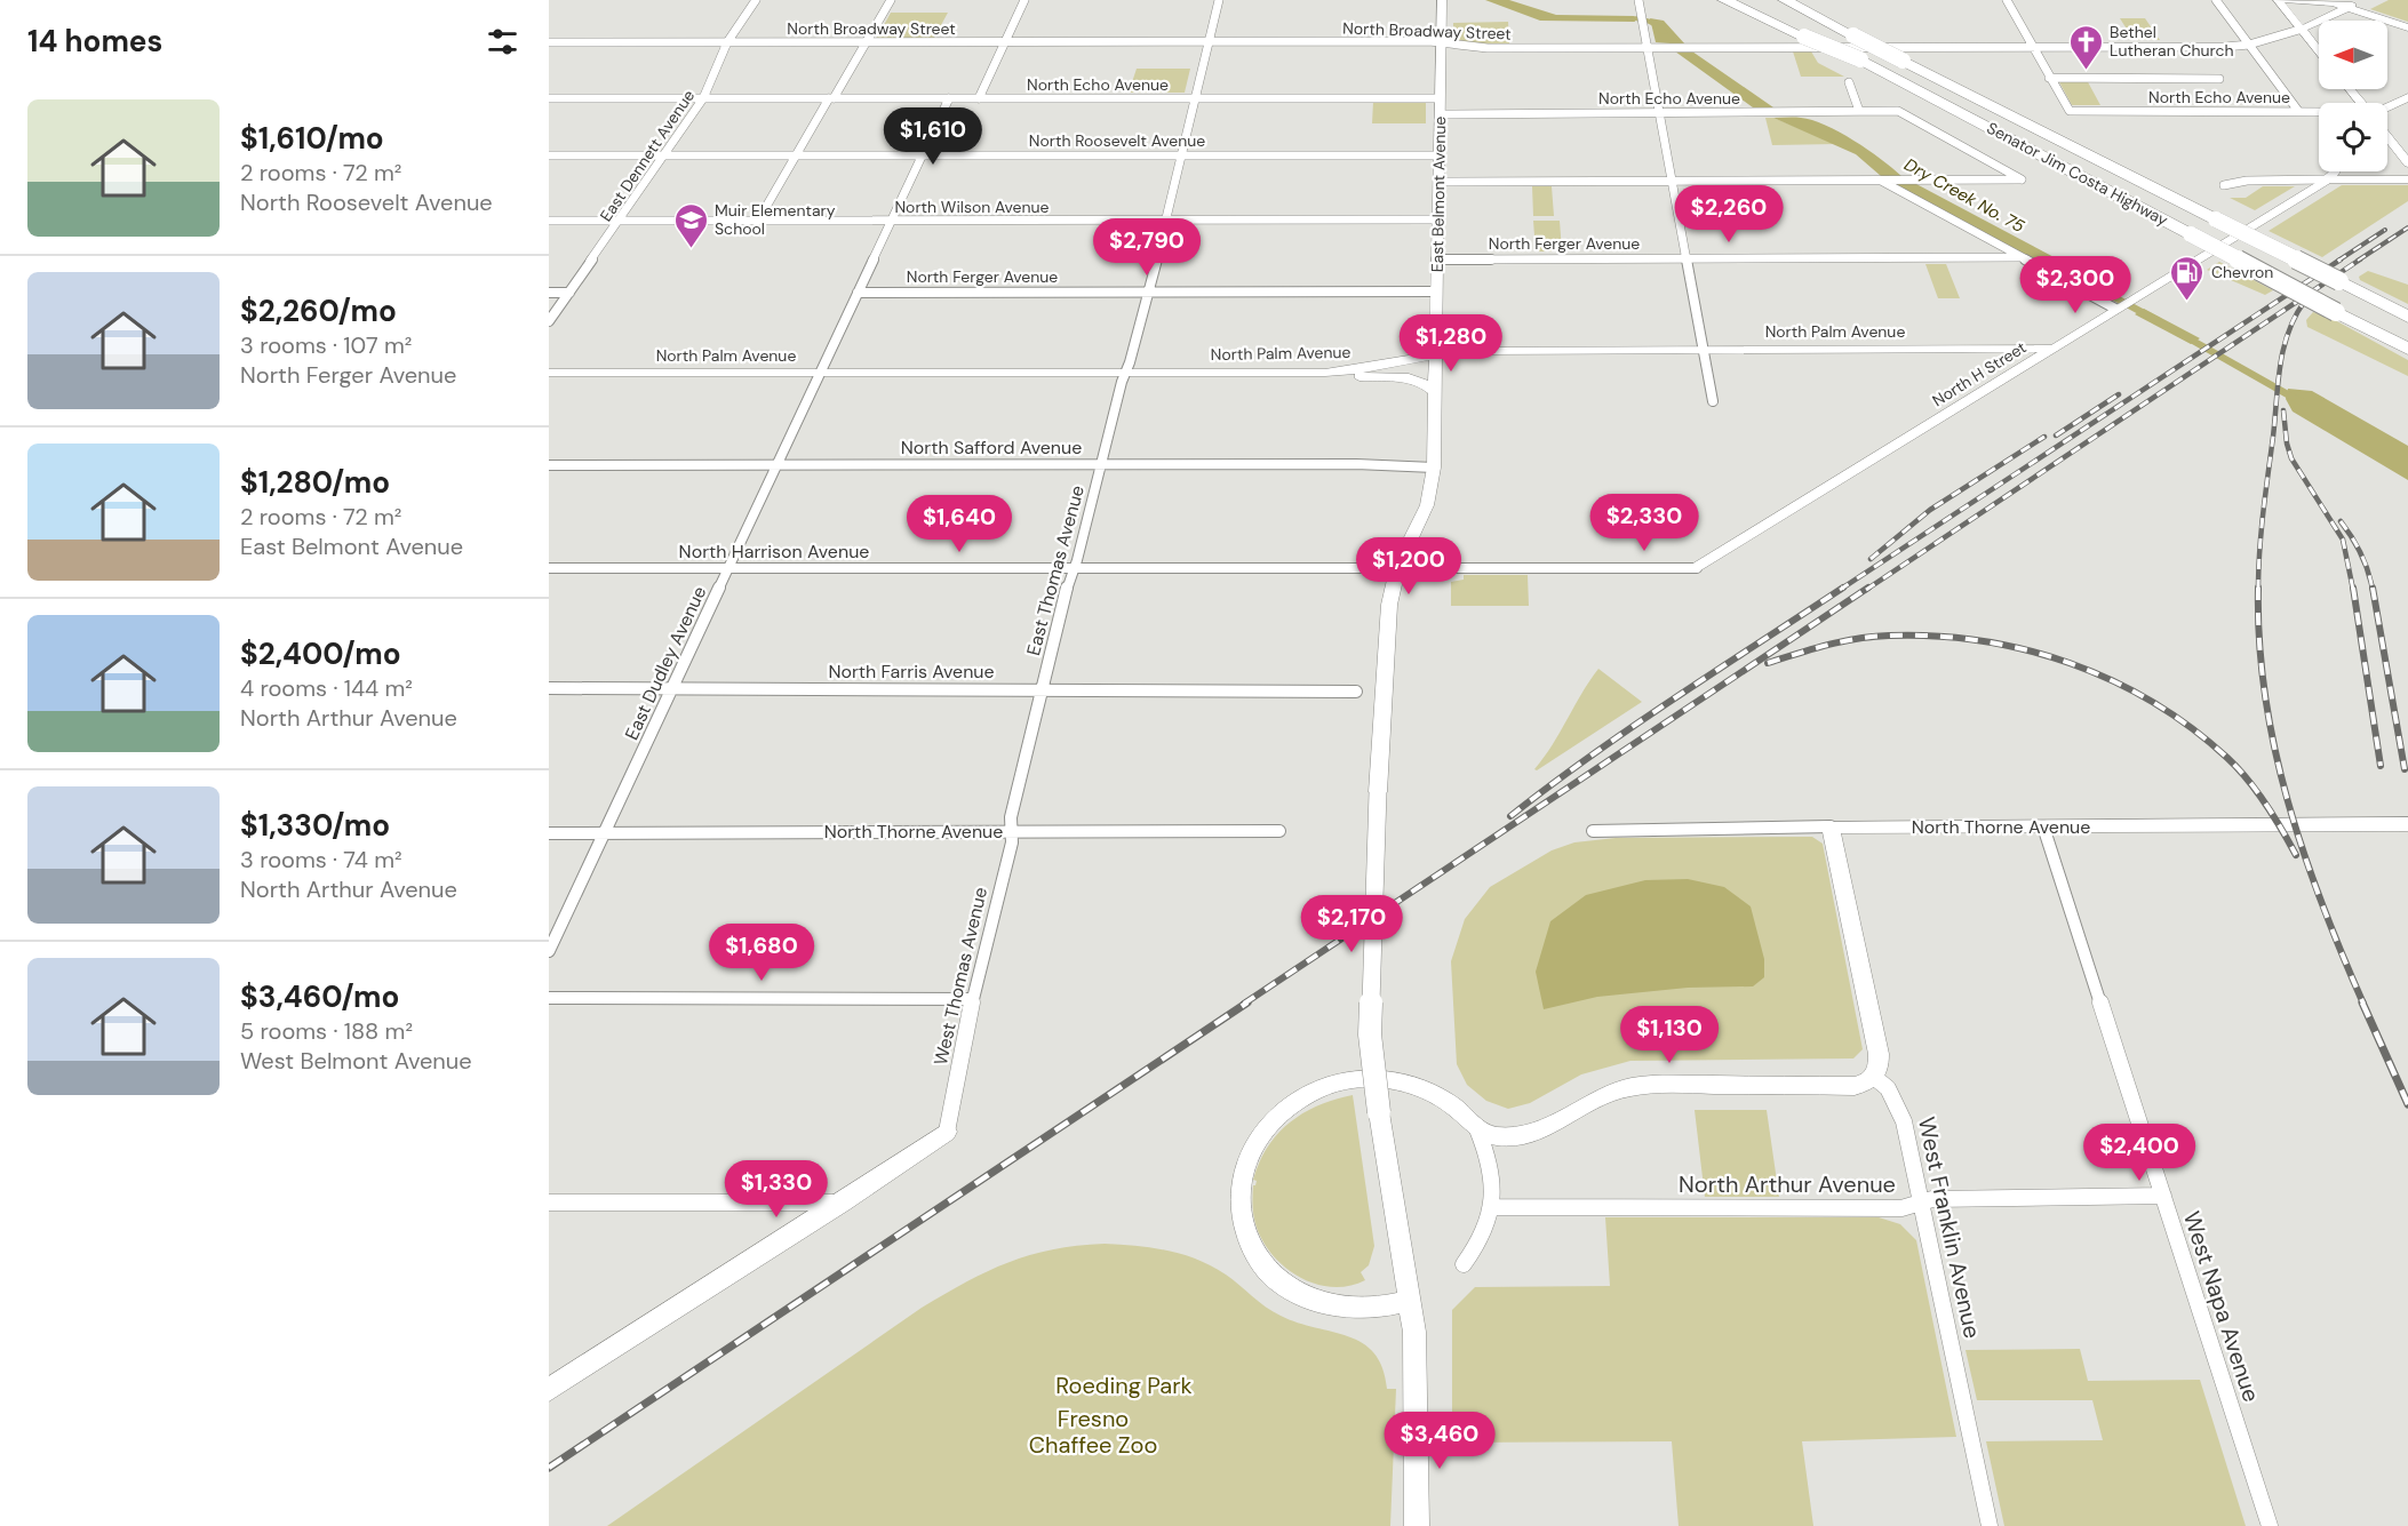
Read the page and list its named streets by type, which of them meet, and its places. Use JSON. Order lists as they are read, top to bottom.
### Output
{
  "streets": {
    "highway": ["Senator Jim Costa Highway"],
    "main road": [
      "East Belmont Avenue",
      "North Palm Avenue",
      "North H Street",
      "North Thorne Avenue"
    ],
    "street": [
      "North Broadway Street",
      "North Echo Avenue",
      "North Roosevelt Avenue",
      "East Dennett Avenue",
      "North Wilson Avenue",
      "North Ferger Avenue",
      "North Safford Avenue",
      "North Harrison Avenue",
      "East Thomas Avenue",
      "East Dudley Avenue",
      "North Farris Avenue",
      "West Thomas Avenue",
      "North Arthur Avenue",
      "West Franklin Avenue",
      "West Napa Avenue"
    ]
  },
  "crossings": [
    ["North Broadway Street", "East Dennett Avenue"],
    ["North Broadway Street", "East Belmont Avenue"],
    ["North Broadway Street", "East Thomas Avenue"],
    ["North Echo Avenue", "East Dennett Avenue"],
    ["North Echo Avenue", "East Belmont Avenue"],
    ["North Echo Avenue", "East Thomas Avenue"],
    ["North Echo Avenue", "East Dudley Avenue"],
    ["North Roosevelt Avenue", "East Dennett Avenue"],
    ["North Roosevelt Avenue", "East Belmont Avenue"],
    ["North Roosevelt Avenue", "East Thomas Avenue"],
    ["North Roosevelt Avenue", "East Dudley Avenue"],
    ["East Dennett Avenue", "North Wilson Avenue"],
    ["East Belmont Avenue", "North Wilson Avenue"],
    ["East Belmont Avenue", "North Ferger Avenue"],
    ["East Belmont Avenue", "North Palm Avenue"],
    ["East Belmont Avenue", "North Safford Avenue"],
    ["North Wilson Avenue", "East Thomas Avenue"],
    ["North Wilson Avenue", "East Dudley Avenue"],
    ["North Ferger Avenue", "East Thomas Avenue"],
    ["North Ferger Avenue", "East Dudley Avenue"],
    ["North Palm Avenue", "North H Street"],
    ["North Palm Avenue", "East Thomas Avenue"],
    ["North Palm Avenue", "East Dudley Avenue"],
    ["North Safford Avenue", "East Thomas Avenue"],
    ["North Safford Avenue", "East Dudley Avenue"],
    ["North Harrison Avenue", "East Thomas Avenue"],
    ["North Harrison Avenue", "East Dudley Avenue"],
    ["East Thomas Avenue", "North Farris Avenue"],
    ["East Thomas Avenue", "North Thorne Avenue"],
    ["East Thomas Avenue", "West Thomas Avenue"],
    ["East Dudley Avenue", "North Farris Avenue"],
    ["East Dudley Avenue", "North Thorne Avenue"],
    ["North Thorne Avenue", "West Thomas Avenue"],
    ["North Thorne Avenue", "West Napa Avenue"],
    ["North Arthur Avenue", "West Franklin Avenue"],
    ["North Arthur Avenue", "West Napa Avenue"]
  ],
  "water": ["Dry Creek No. 75"],
  "parks": ["Roeding Park", "Fresno Chaffee Zoo"],
  "places": {
    "church": ["Bethel Lutheran Church"],
    "school or university": ["Muir Elementary School"],
    "fuel station": ["Chevron"]
  },
  "north": "left",
  "page": {
    "heading": "14 homes",
    "list": [
      {
        "name": "$1,610/mo",
        "note": "2 rooms · 72 m² · North Roosevelt Avenue"
      },
      {
        "name": "$2,260/mo",
        "note": "3 rooms · 107 m² · North Ferger Avenue"
      },
      {
        "name": "$1,280/mo",
        "note": "2 rooms · 72 m² · East Belmont Avenue"
      },
      {
        "name": "$2,400/mo",
        "note": "4 rooms · 144 m² · North Arthur Avenue"
      },
      {
        "name": "$1,330/mo",
        "note": "3 rooms · 74 m² · North Arthur Avenue"
      },
      {
        "name": "$3,460/mo",
        "note": "5 rooms · 188 m² · West Belmont Avenue"
      }
    ],
    "price": [
      "$1,610",
      "$2,260",
      "$2,790",
      "$2,300",
      "$1,280",
      "$2,330",
      "$1,640",
      "$1,200",
      "$2,170",
      "$1,680",
      "$1,130",
      "$2,400",
      "$1,330",
      "$3,460"
    ]
  }
}
